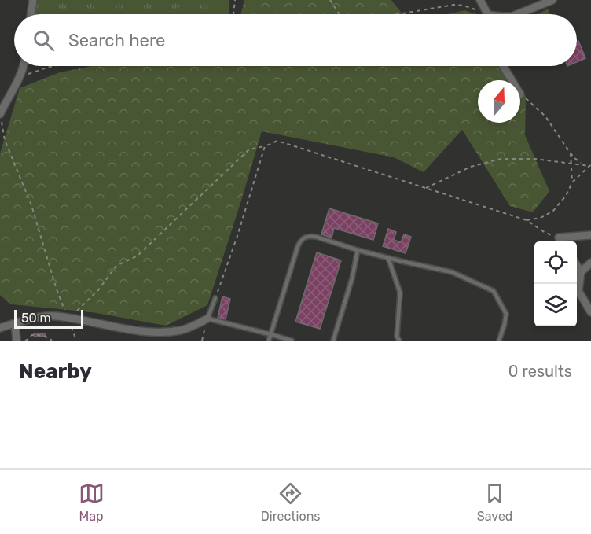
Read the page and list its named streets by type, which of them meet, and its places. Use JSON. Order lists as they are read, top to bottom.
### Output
{
  "scale_bar": "50 m",
  "north": "top",
  "page": {
    "search": "Search here",
    "scale": "50 m",
    "heading": ["Nearby", "0 results"],
    "nav": ["Map", "Directions", "Saved"]
  }
}
